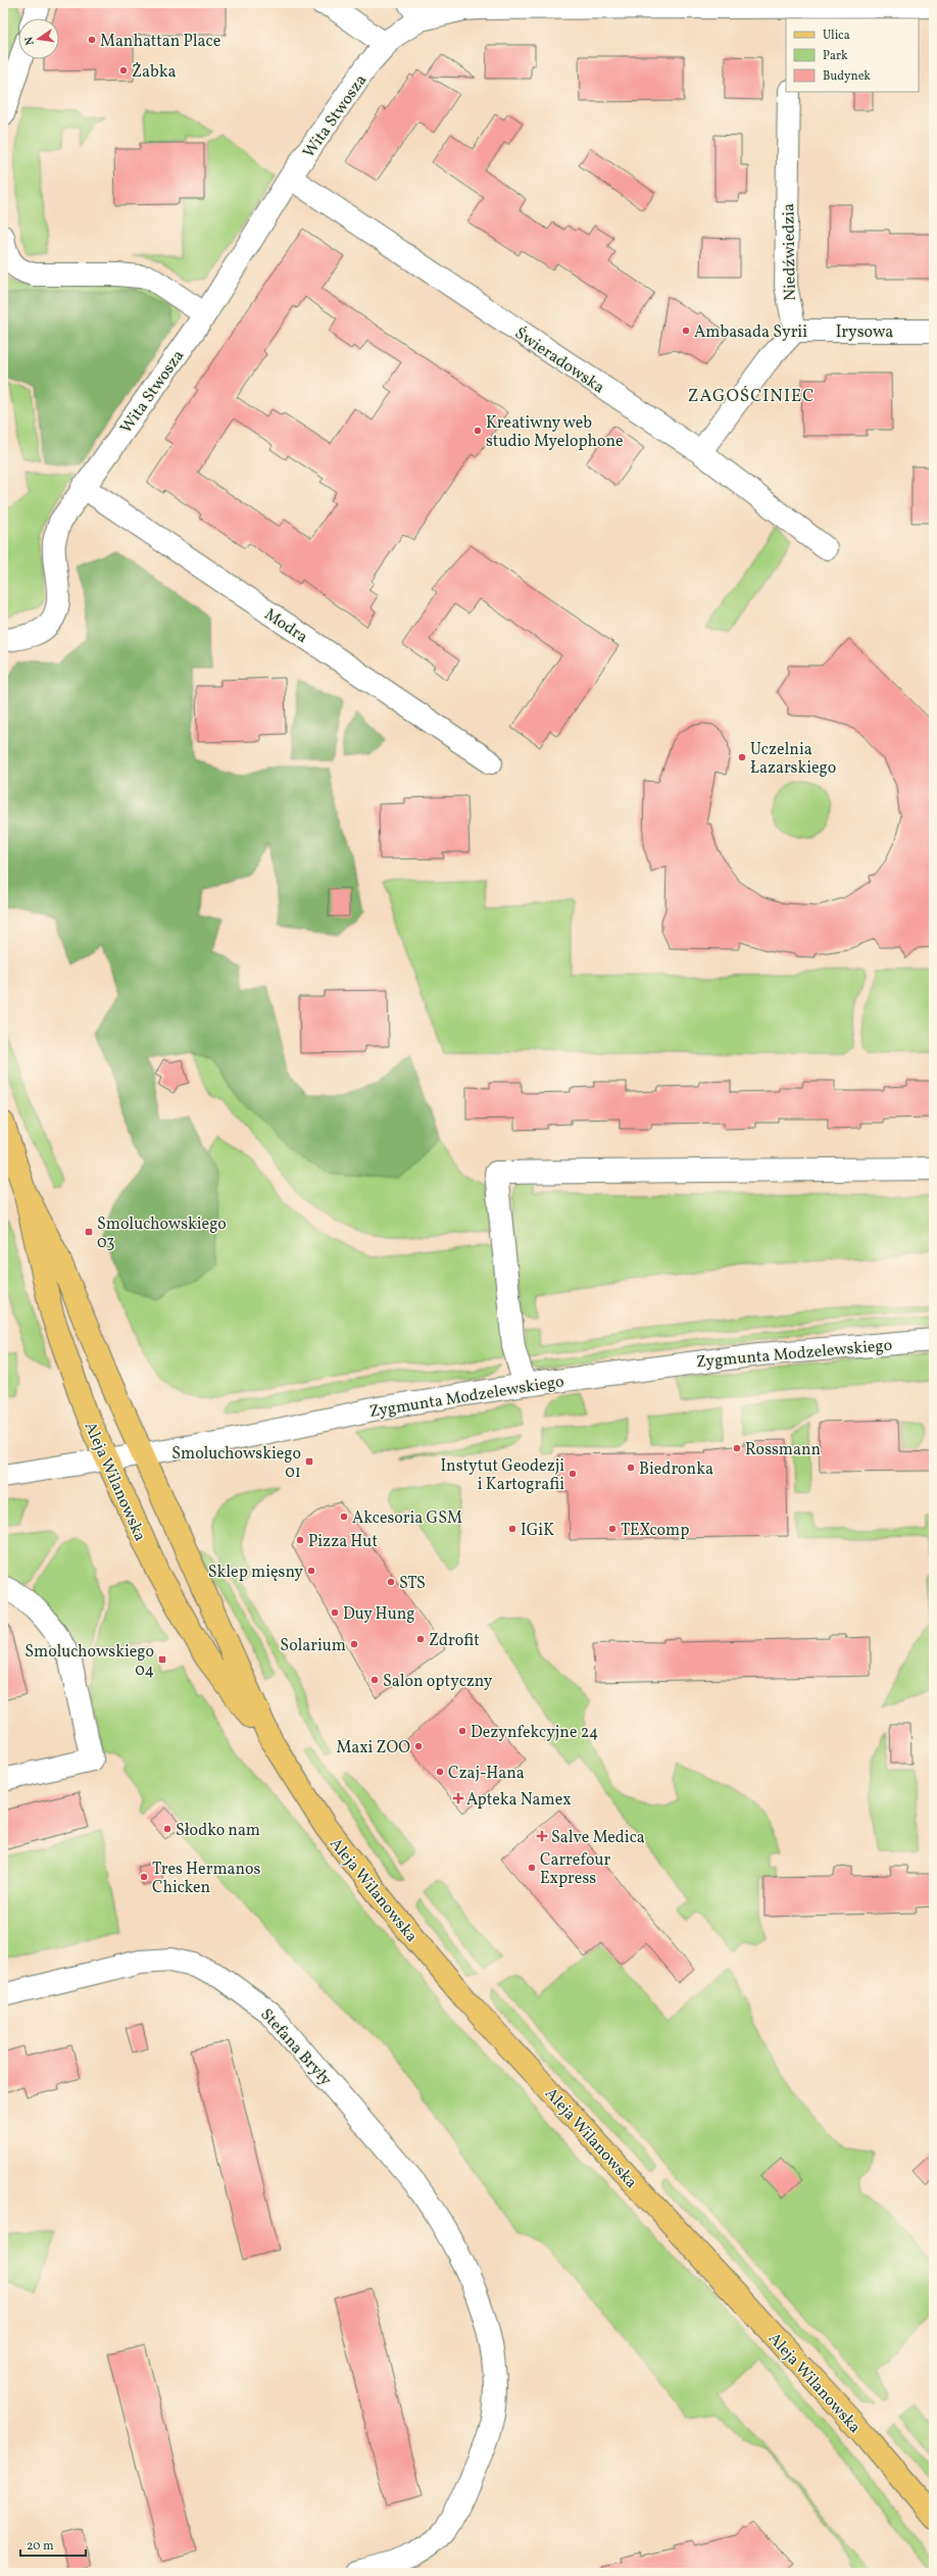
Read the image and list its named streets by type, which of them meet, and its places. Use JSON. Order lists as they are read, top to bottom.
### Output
{
  "streets": {
    "main road": ["Aleja Wilanowska"],
    "street": [
      "Wita Stwosza",
      "Niedźwiedzia",
      "Irysowa",
      "Świeradowska",
      "Modra",
      "Zygmunta Modzelewskiego",
      "Stefana Bryły"
    ]
  },
  "crossings": [
    ["Wita Stwosza", "Świeradowska"],
    ["Wita Stwosza", "Modra"],
    ["Niedźwiedzia", "Irysowa"],
    ["Zygmunta Modzelewskiego", "Aleja Wilanowska"]
  ],
  "districts": ["ZAGOŚCINIEC"],
  "places": {
    "other": [
      "Manhattan Place",
      "Żabka",
      "Ambasada Syrii",
      "Kreatiwny web studio Myelophone",
      "Uczelnia Łazarskiego",
      "Rossmann",
      "Biedronka",
      "Instytut Geodezji i Kartografii",
      "Akcesoria GSM",
      "IGiK",
      "TEXcomp",
      "Pizza Hut",
      "Sklep mięsny",
      "STS",
      "Duy Hung",
      "Zdrofit",
      "Solarium",
      "Salon optyczny",
      "Dezynfekcyjne 24",
      "Maxi ZOO",
      "Czaj-Hana",
      "Słodko nam",
      "Carrefour Express",
      "Tres Hermanos Chicken"
    ],
    "transit": ["Smoluchowskiego 03", "Smoluchowskiego 01", "Smoluchowskiego 04"],
    "health": ["Apteka Namex", "Salve Medica"]
  },
  "legend": ["Ulica", "Park", "Budynek"],
  "scale_bar": "20 m",
  "north": "left"
}
